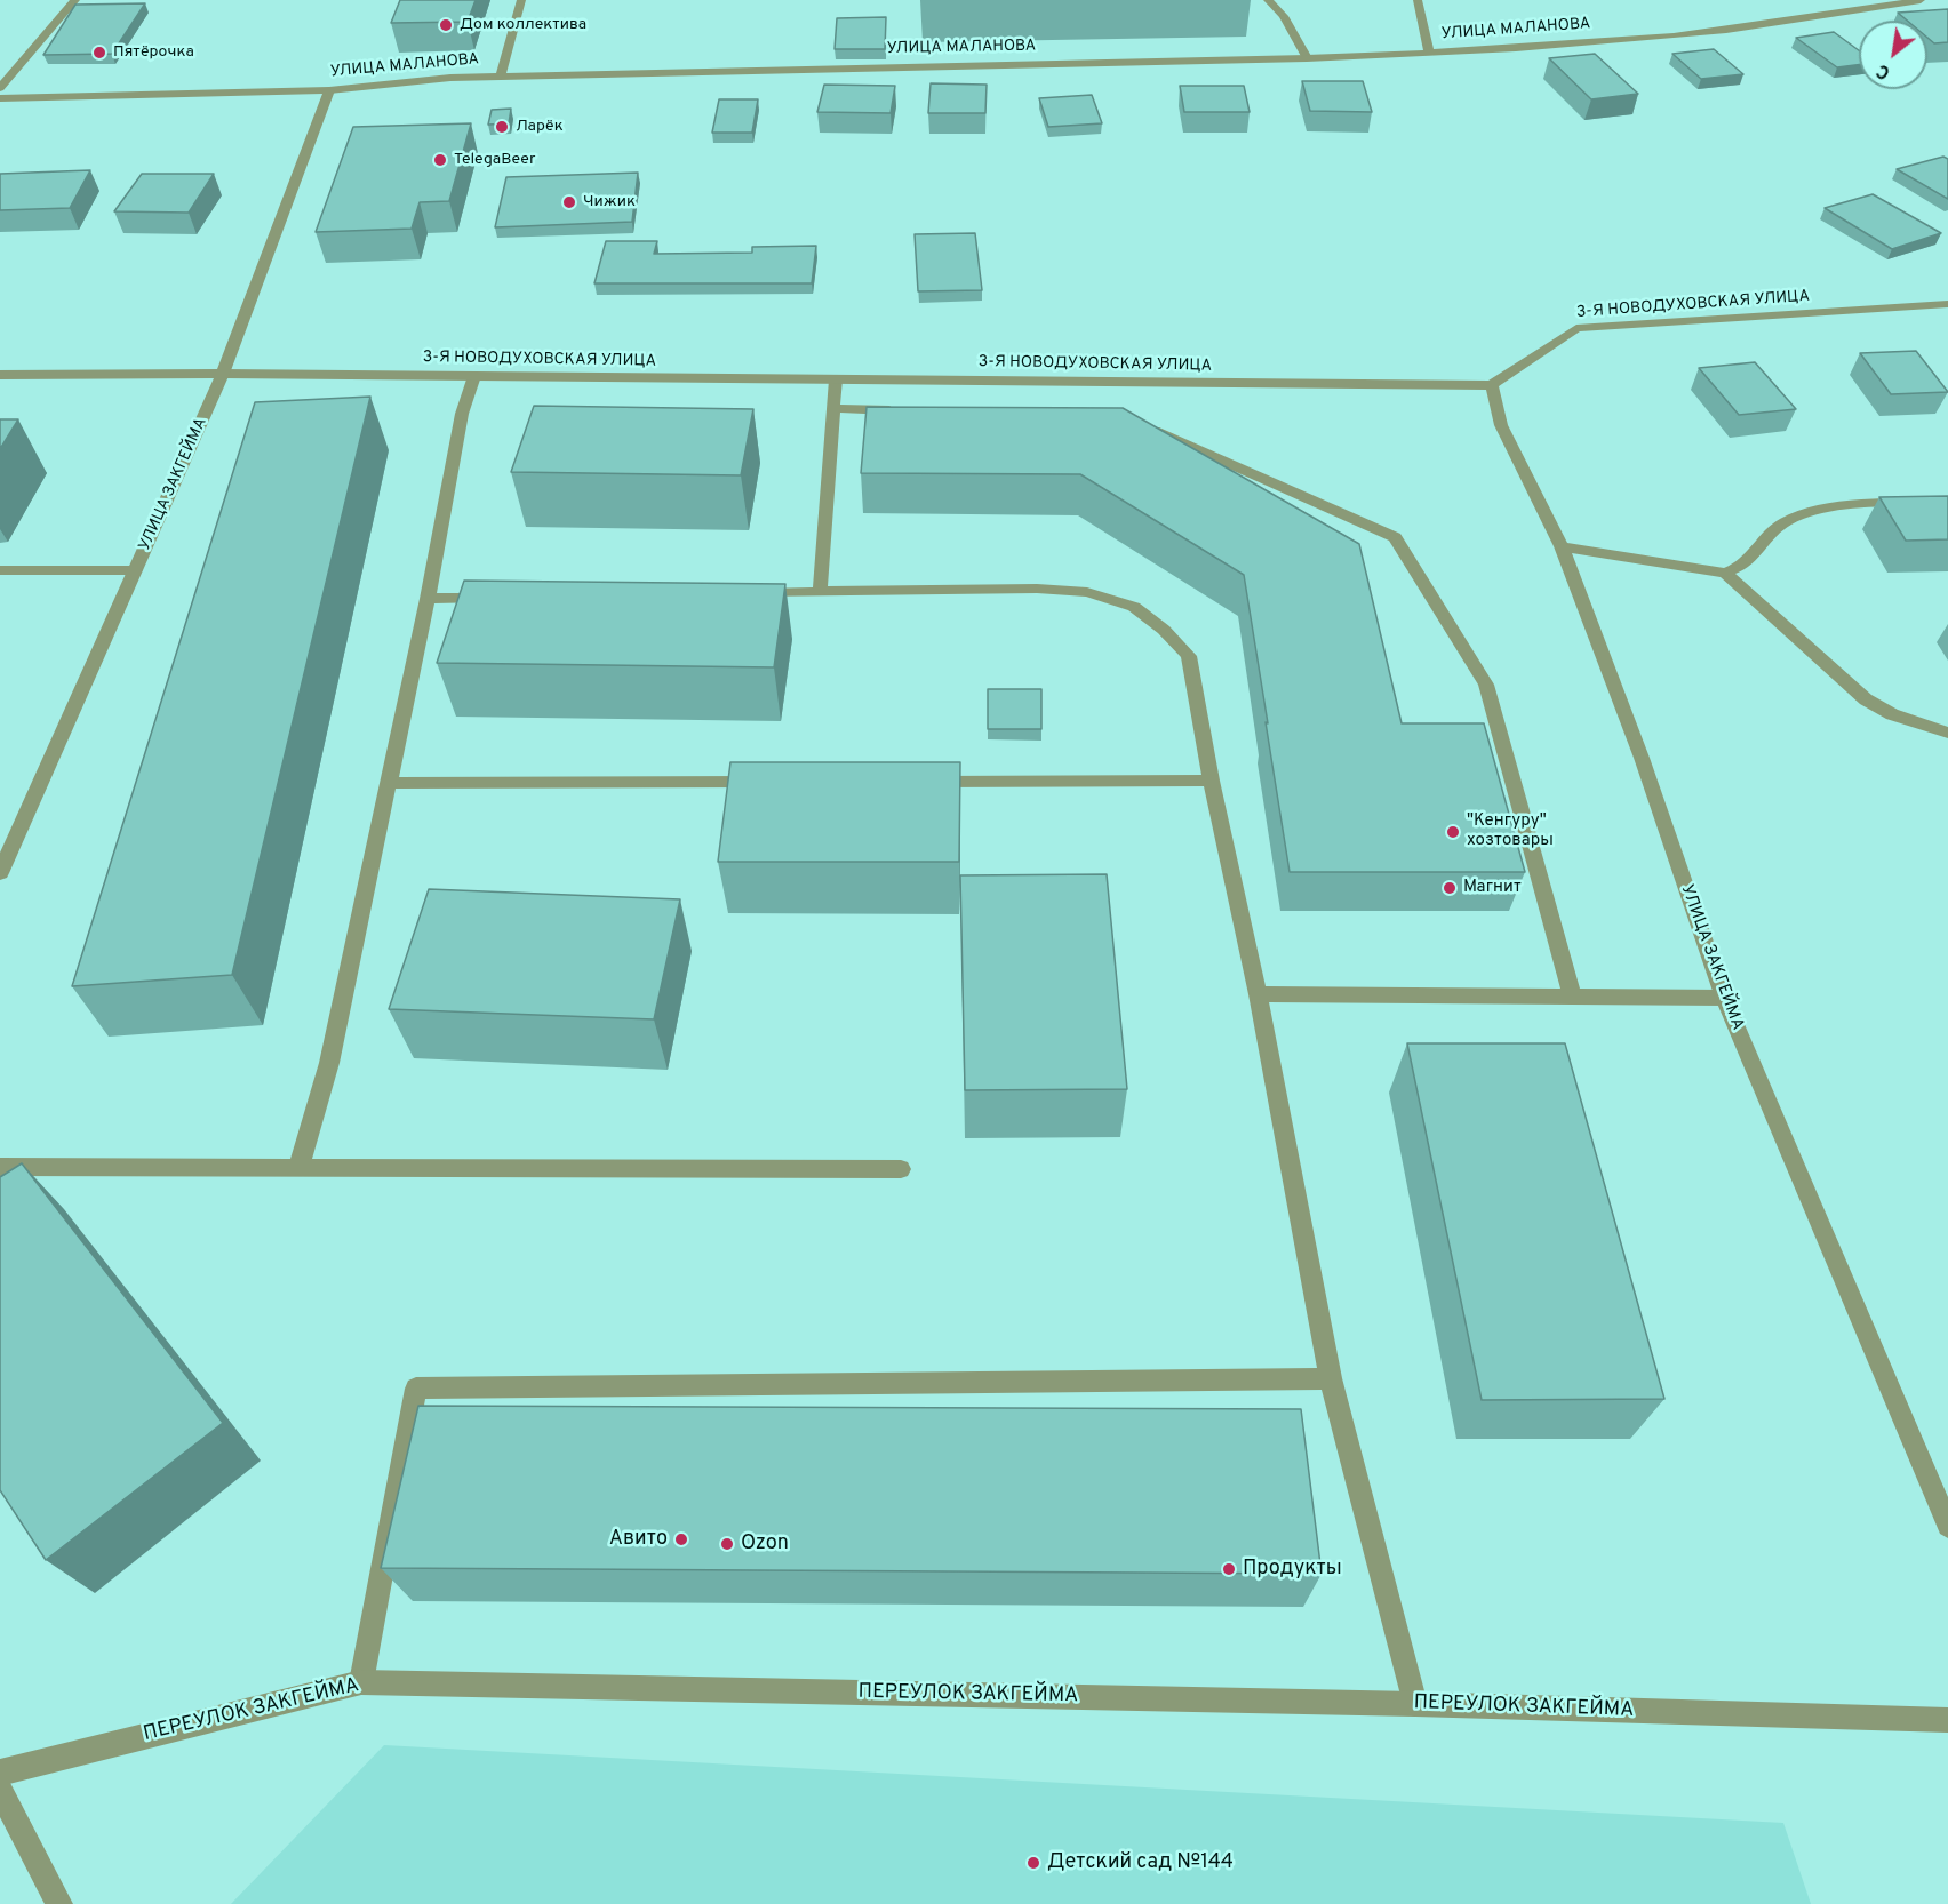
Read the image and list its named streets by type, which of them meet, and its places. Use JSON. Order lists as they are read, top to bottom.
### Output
{
  "streets": {
    "street": [
      "УЛИЦА МАЛАНОВА",
      "3-Я НОВОДУХОВСКАЯ УЛИЦА",
      "УЛИЦА ЗАКГЕЙМА",
      "ПЕРЕУЛОК ЗАКГЕЙМА"
    ]
  },
  "crossings": [
    ["УЛИЦА МАЛАНОВА", "УЛИЦА ЗАКГЕЙМА"],
    ["3-Я НОВОДУХОВСКАЯ УЛИЦА", "УЛИЦА ЗАКГЕЙМА"]
  ],
  "places": [
    "Дом коллектива",
    "Пятёрочка",
    "Ларёк",
    "TelegaBeer",
    "Чижик",
    "\"Кенгуру\" хозтовары",
    "Магнит",
    "Авито",
    "Ozon",
    "Продукты",
    "Детский сад №144"
  ],
  "north": "bottom left"
}
